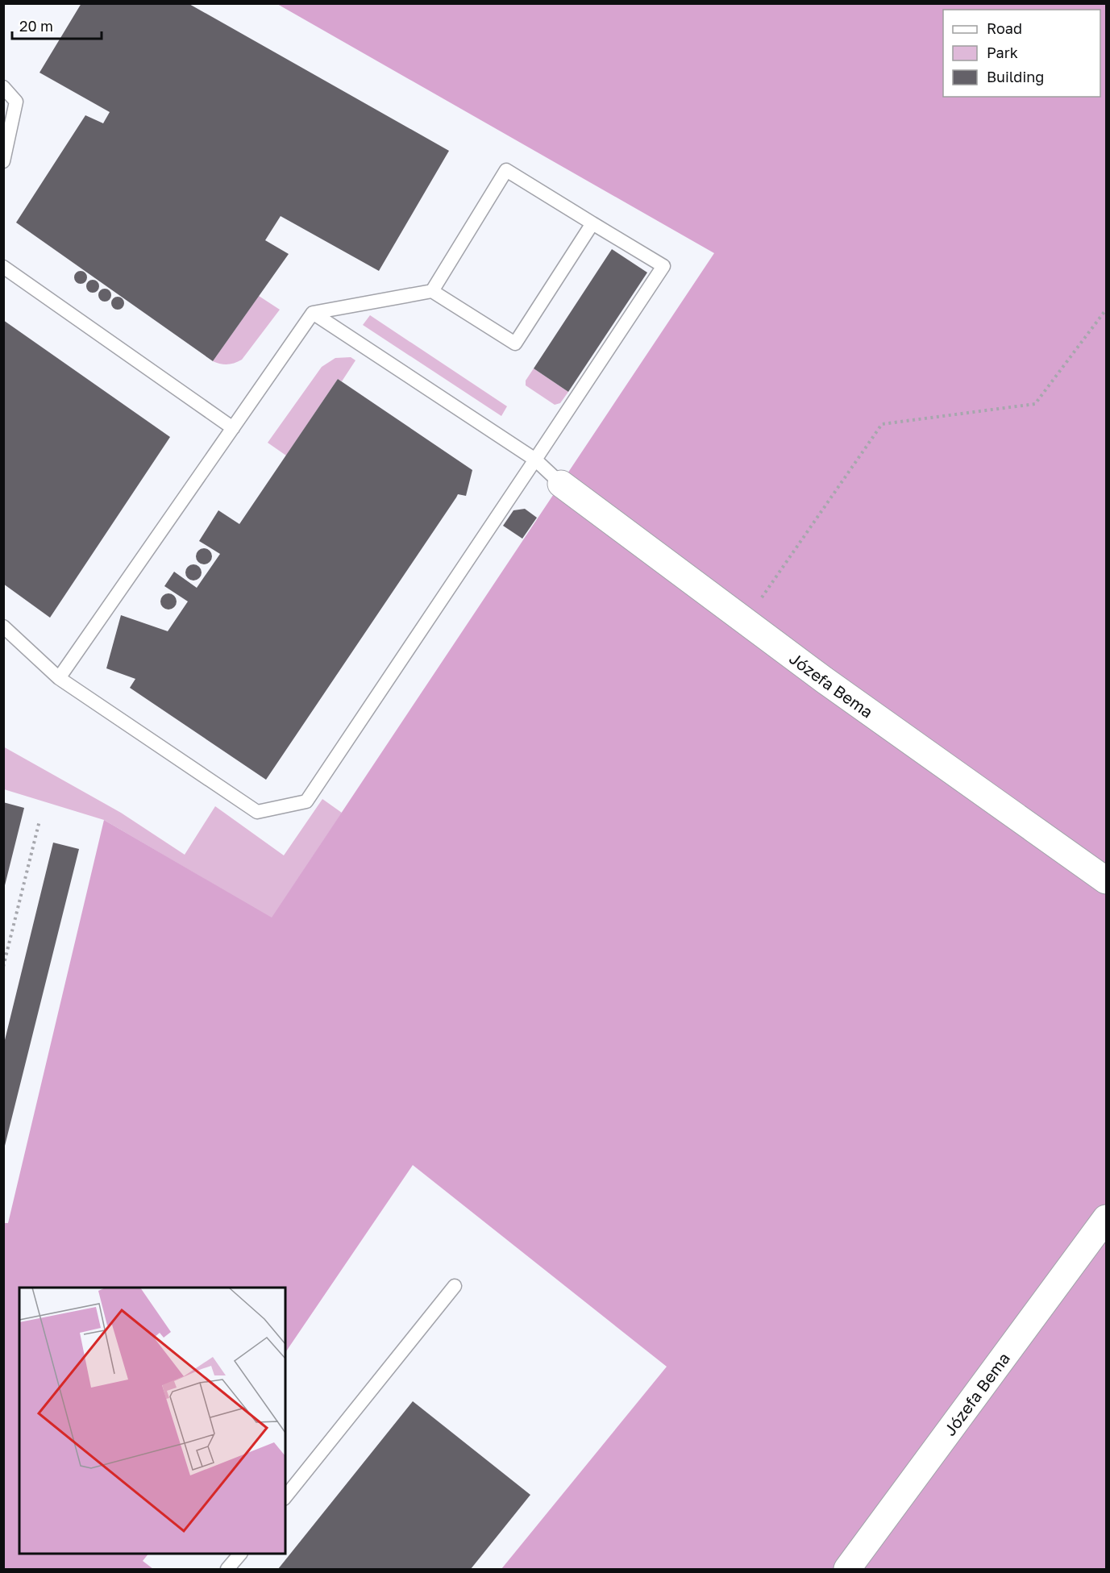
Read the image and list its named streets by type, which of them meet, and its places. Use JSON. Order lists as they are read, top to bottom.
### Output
{
  "streets": {
    "street": ["Józefa Bema"]
  },
  "legend": ["Road", "Park", "Building"],
  "scale_bar": "20 m"
}
